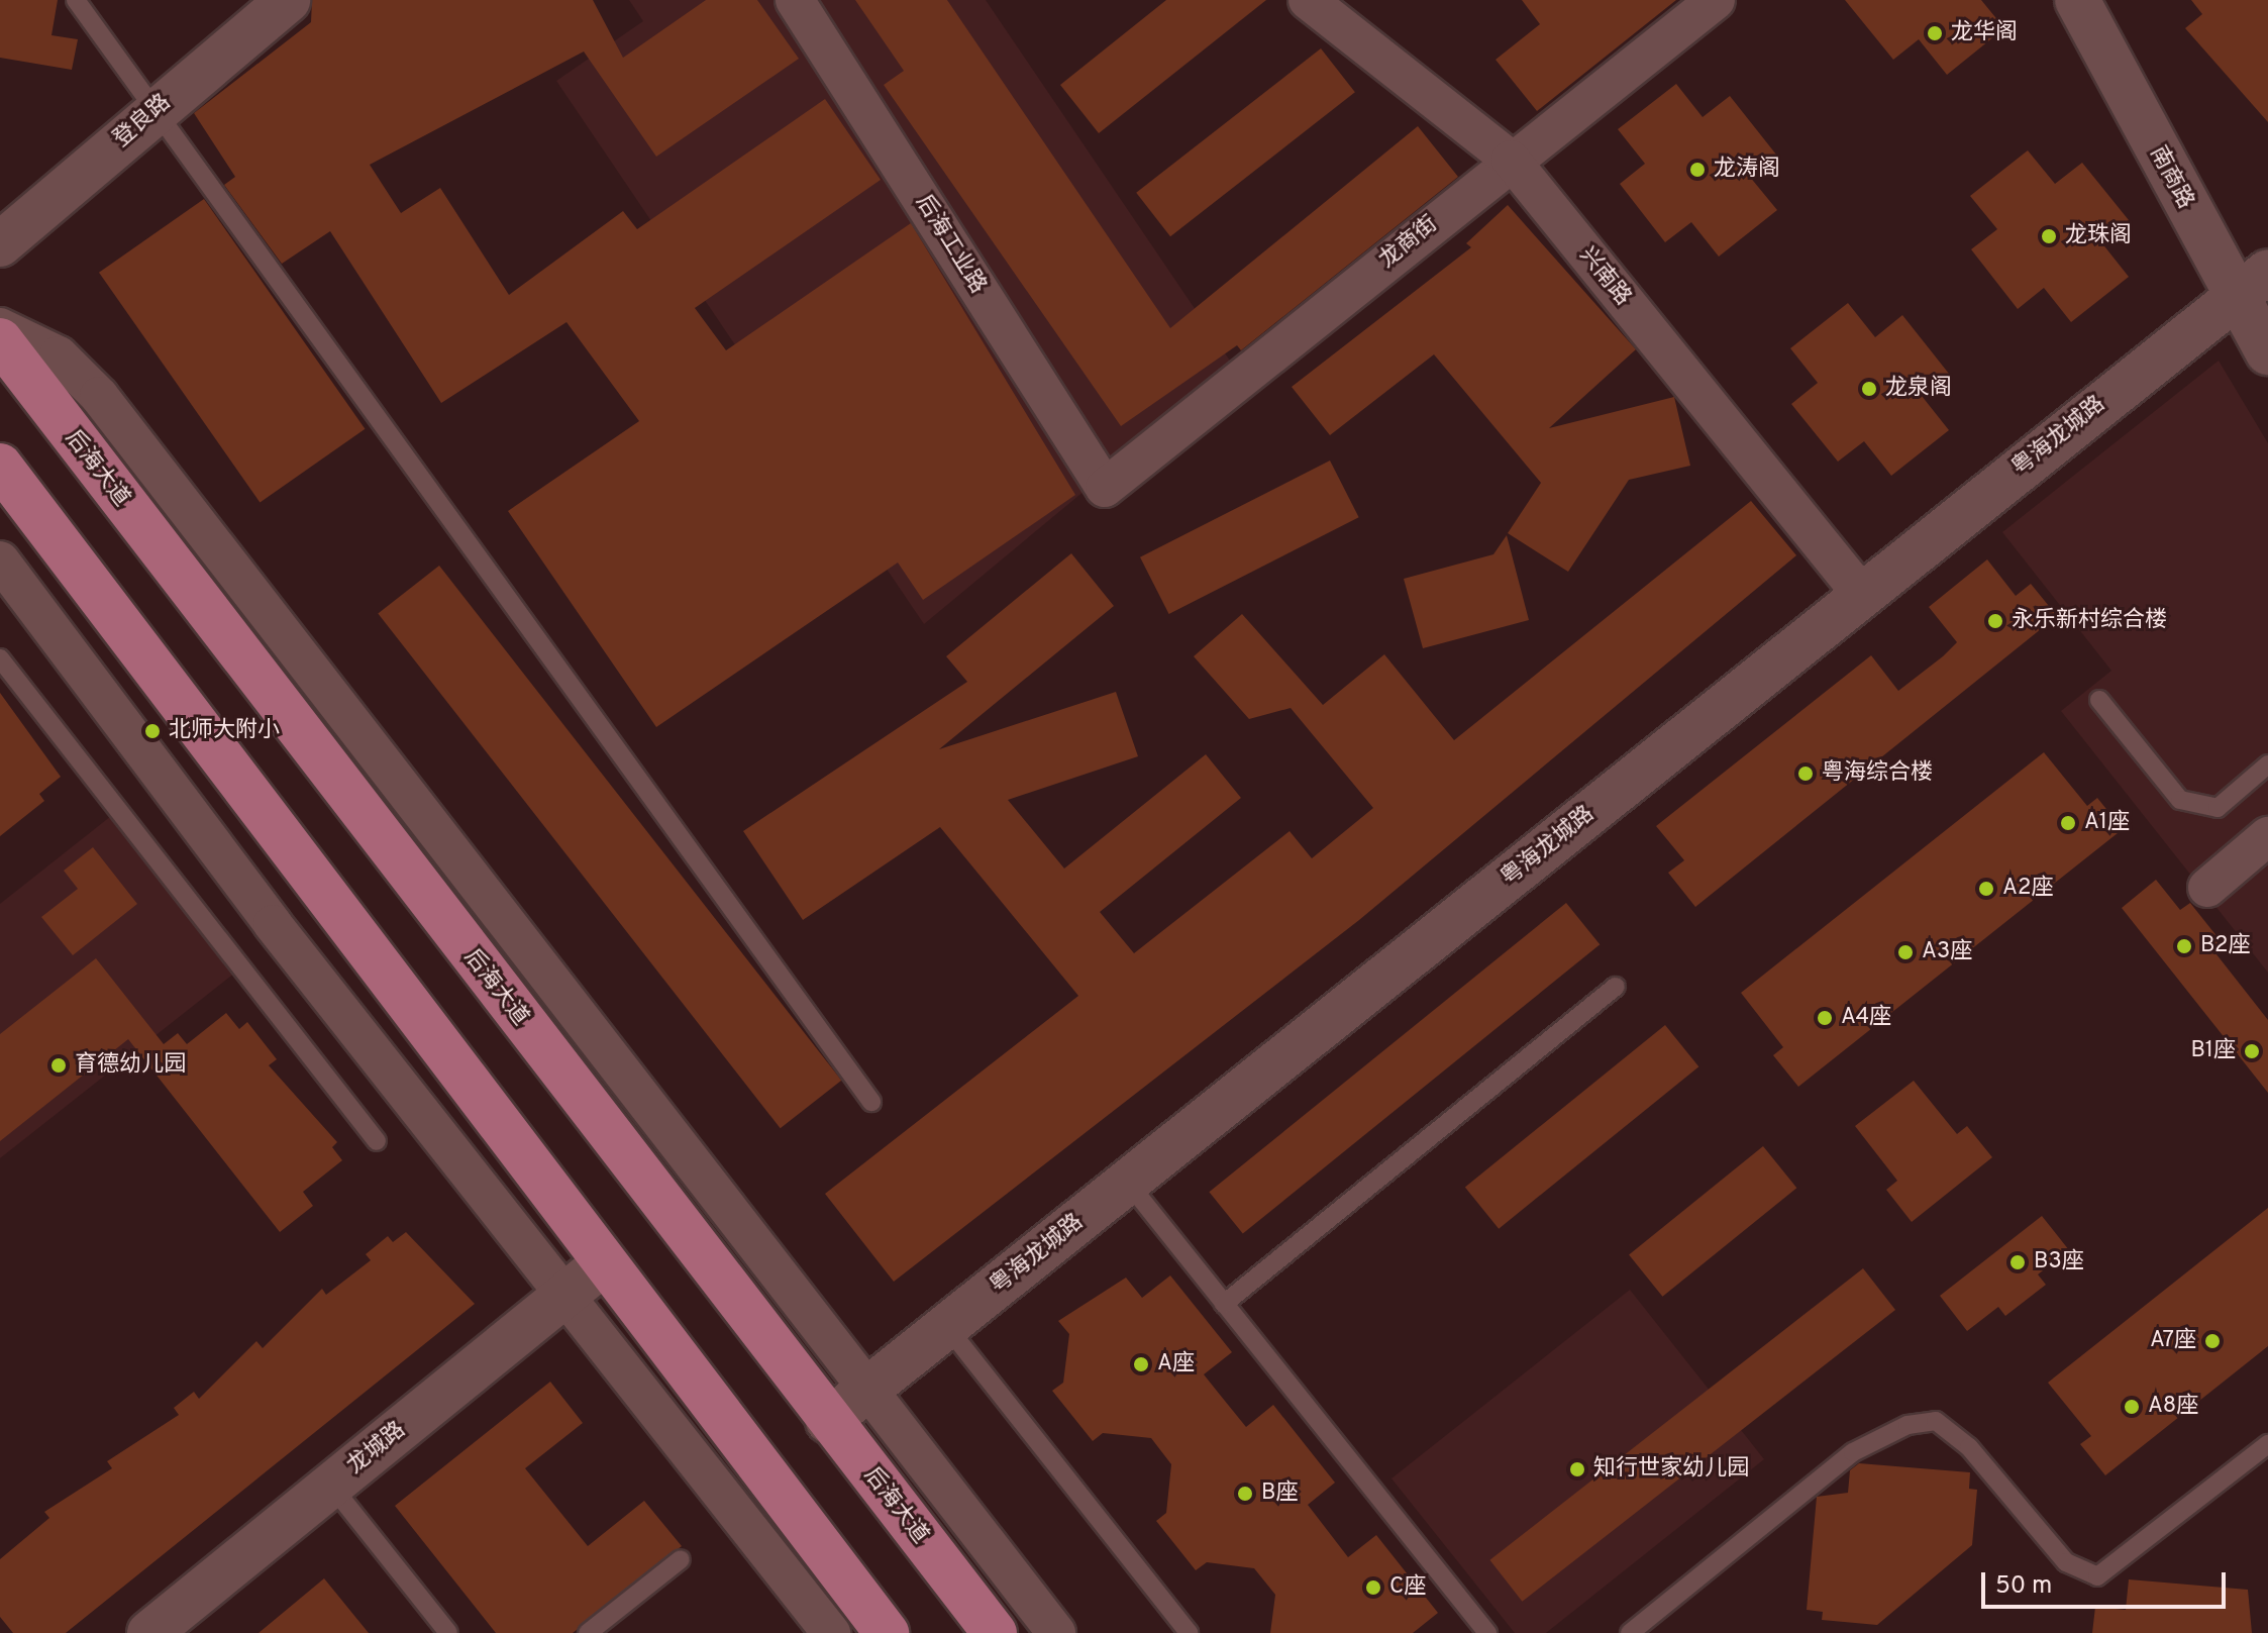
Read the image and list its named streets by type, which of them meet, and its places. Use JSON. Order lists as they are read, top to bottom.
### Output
{
  "streets": {
    "main road": ["后海大道"],
    "street": [
      "登良路",
      "南商路",
      "龙商街",
      "后海工业路",
      "兴南路",
      "粤海龙城路",
      "龙城路"
    ]
  },
  "crossings": [
    ["南商路", "粤海龙城路"],
    ["龙商街", "后海工业路"],
    ["龙商街", "兴南路"],
    ["兴南路", "粤海龙城路"],
    ["粤海龙城路", "后海大道"]
  ],
  "places": [
    "龙华阁",
    "龙涛阁",
    "龙珠阁",
    "龙泉阁",
    "永乐新村综合楼",
    "北师大附小",
    "粤海综合楼",
    "A1座",
    "A2座",
    "B2座",
    "A3座",
    "A4座",
    "B1座",
    "育德幼儿园",
    "B3座",
    "A7座",
    "A座",
    "A8座",
    "知行世家幼儿园",
    "B座",
    "C座"
  ],
  "scale_bar": "50 m"
}
